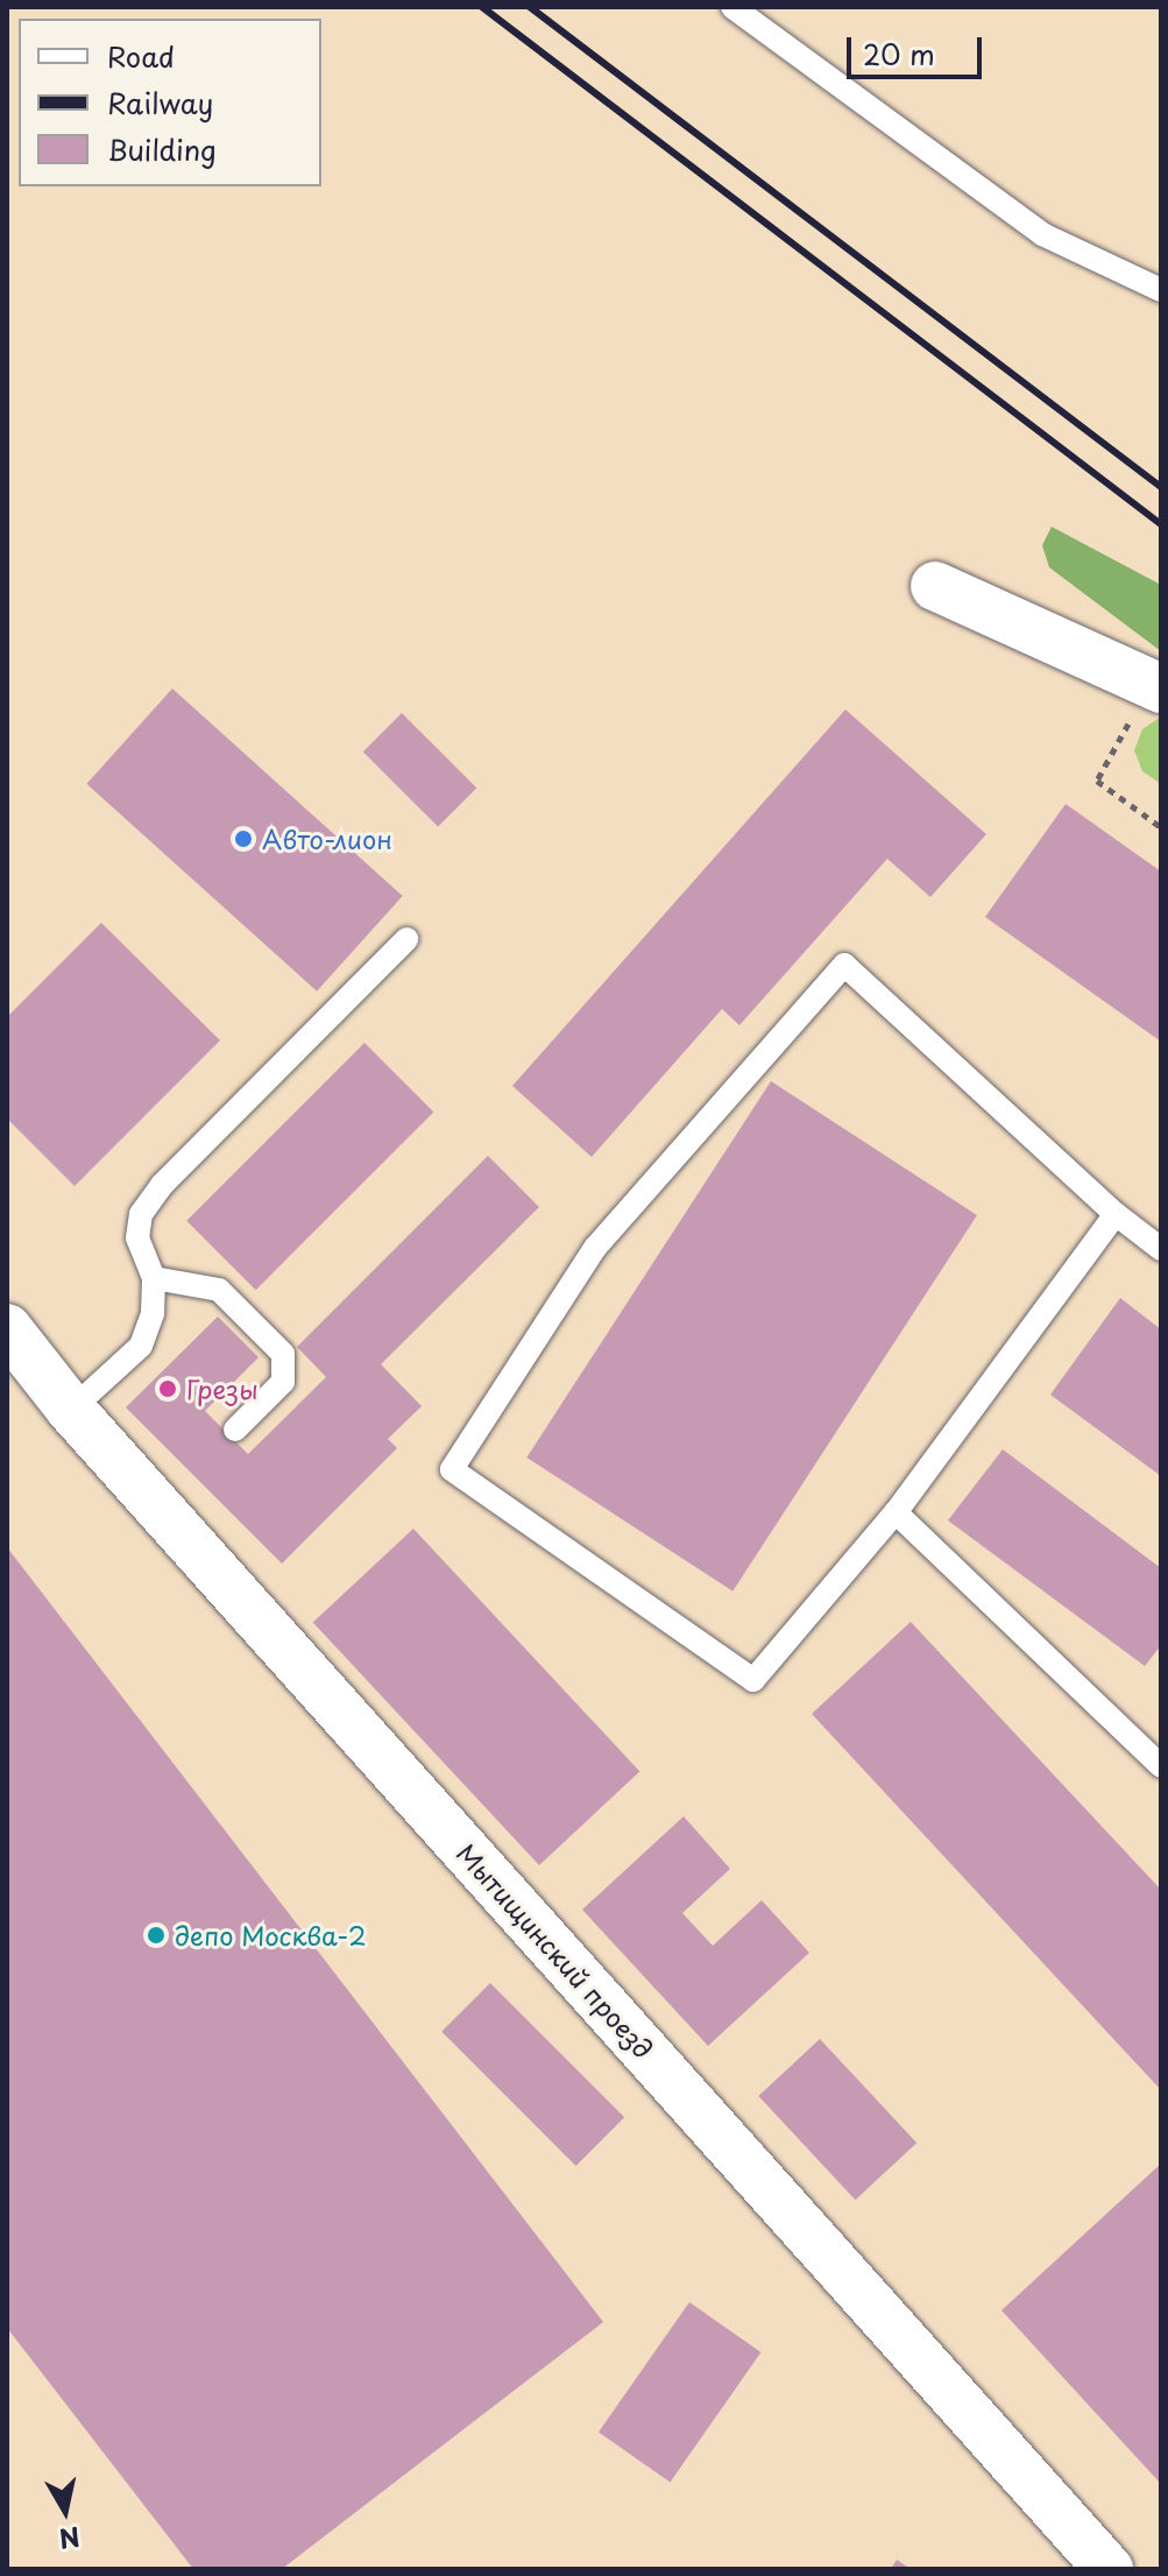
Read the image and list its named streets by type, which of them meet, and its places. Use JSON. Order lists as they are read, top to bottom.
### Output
{
  "streets": {
    "street": ["Мытищинский проезд"]
  },
  "places": ["Авто-лион", "Грезы", "депо Москва-2"],
  "legend": ["Road", "Railway", "Building"],
  "scale_bar": "20 m",
  "north": "bottom"
}
